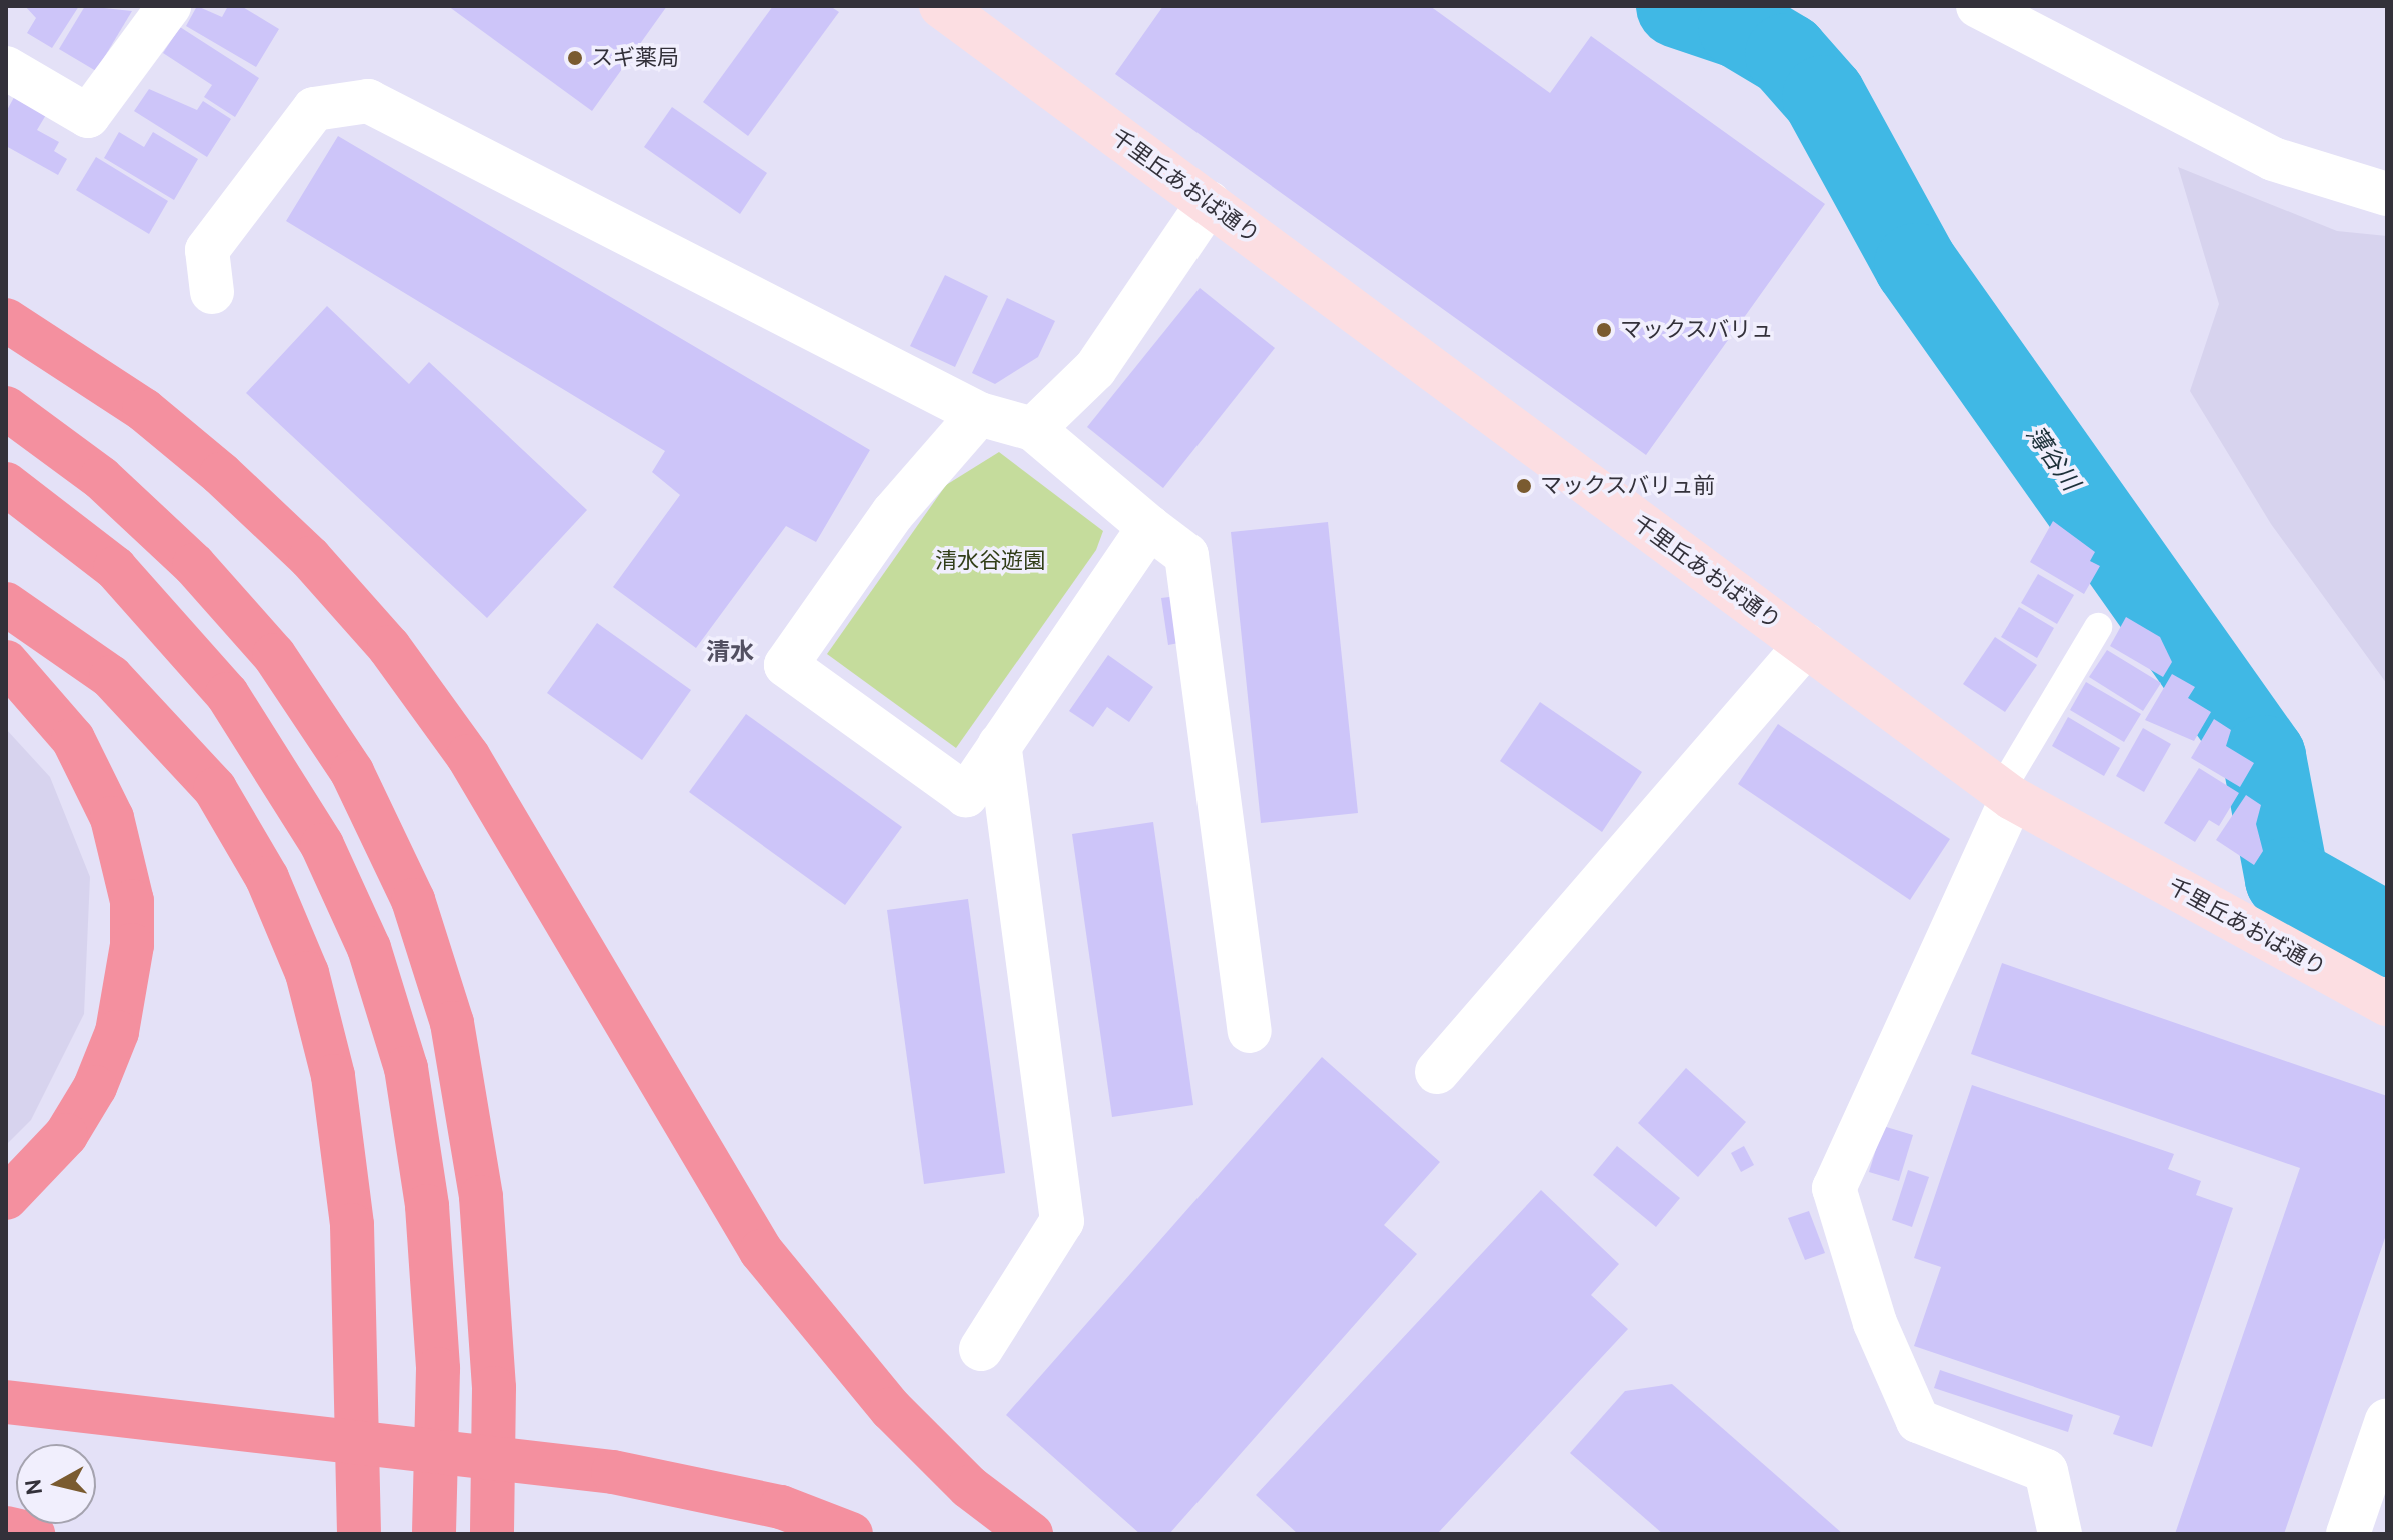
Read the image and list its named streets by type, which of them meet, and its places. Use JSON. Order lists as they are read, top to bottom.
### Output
{
  "streets": {
    "street": ["千里丘あおば通り"]
  },
  "districts": ["清水"],
  "water": ["薄谷川"],
  "parks": ["清水谷遊園"],
  "places": ["スギ薬局", "マックスバリュ", "マックスバリュ前"],
  "north": "left"
}
